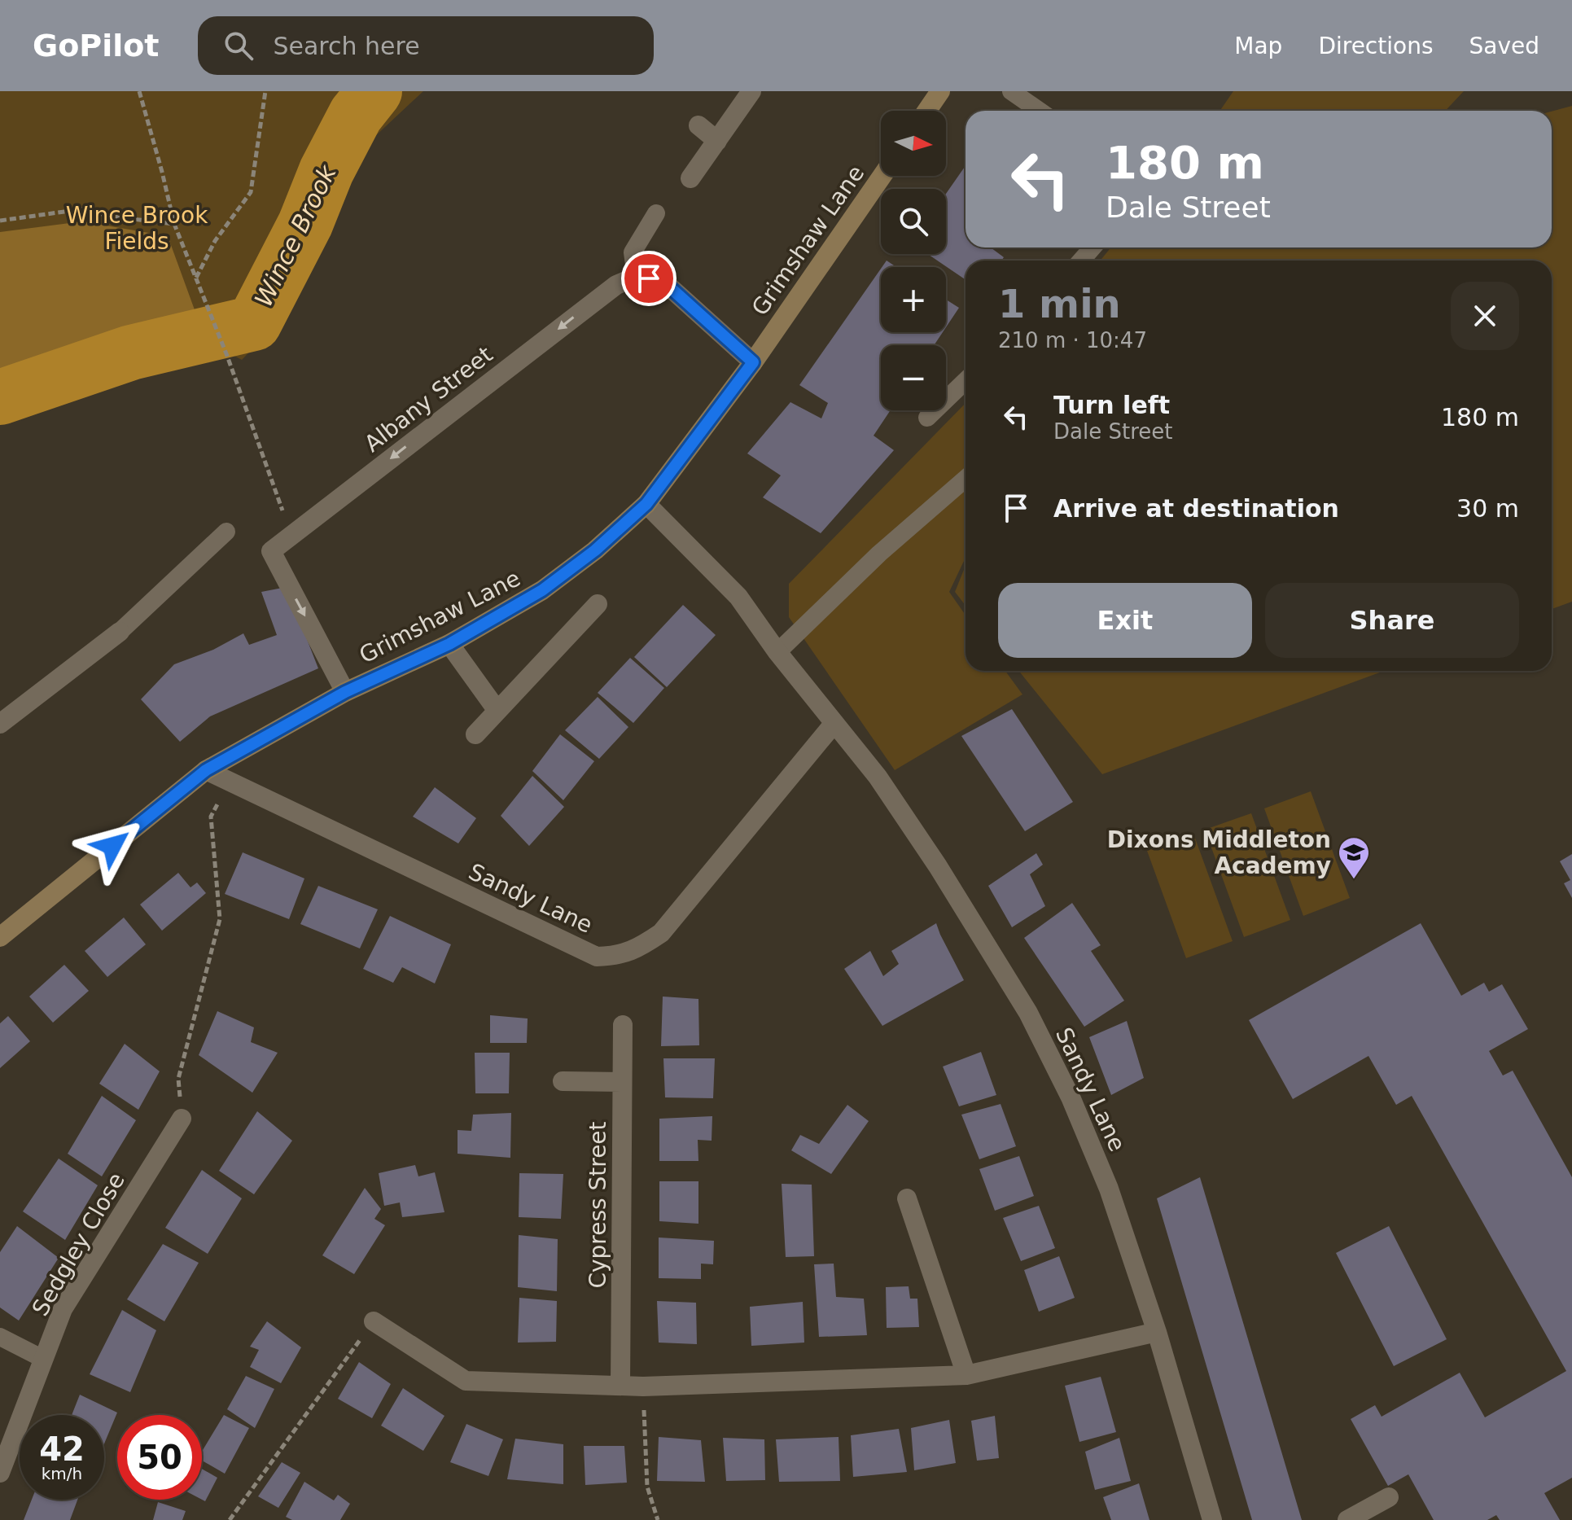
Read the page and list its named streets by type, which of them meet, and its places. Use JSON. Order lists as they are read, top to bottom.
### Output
{
  "streets": {
    "main road": ["Grimshaw Lane"],
    "street": [
      "Albany Street",
      "Sandy Lane",
      "Cypress Street",
      "Sedgley Close"
    ]
  },
  "crossings": [
    ["Grimshaw Lane", "Albany Street"],
    ["Grimshaw Lane", "Sandy Lane"]
  ],
  "one_way": ["Albany Street"],
  "water": ["Wince Brook"],
  "parks": ["Wince Brook Fields"],
  "places": {
    "school or university": ["Dixons Middleton Academy"]
  },
  "north": "right",
  "page": {
    "header": "GoPilot",
    "search": "Search here",
    "nav": ["Map", "Directions", "Saved"],
    "map_buttons": ["+", "−"],
    "turn": ["180 m", "Dale Street"],
    "heading": ["1 min", "210 m · 10:47"],
    "list": [
      {
        "name": "Turn left",
        "note": "Dale Street",
        "value": "180 m"
      },
      {
        "name": "Arrive at destination",
        "value": "30 m"
      }
    ],
    "buttons": ["Exit", "Share"],
    "speed": "42 km/h",
    "limit": "50"
  }
}
